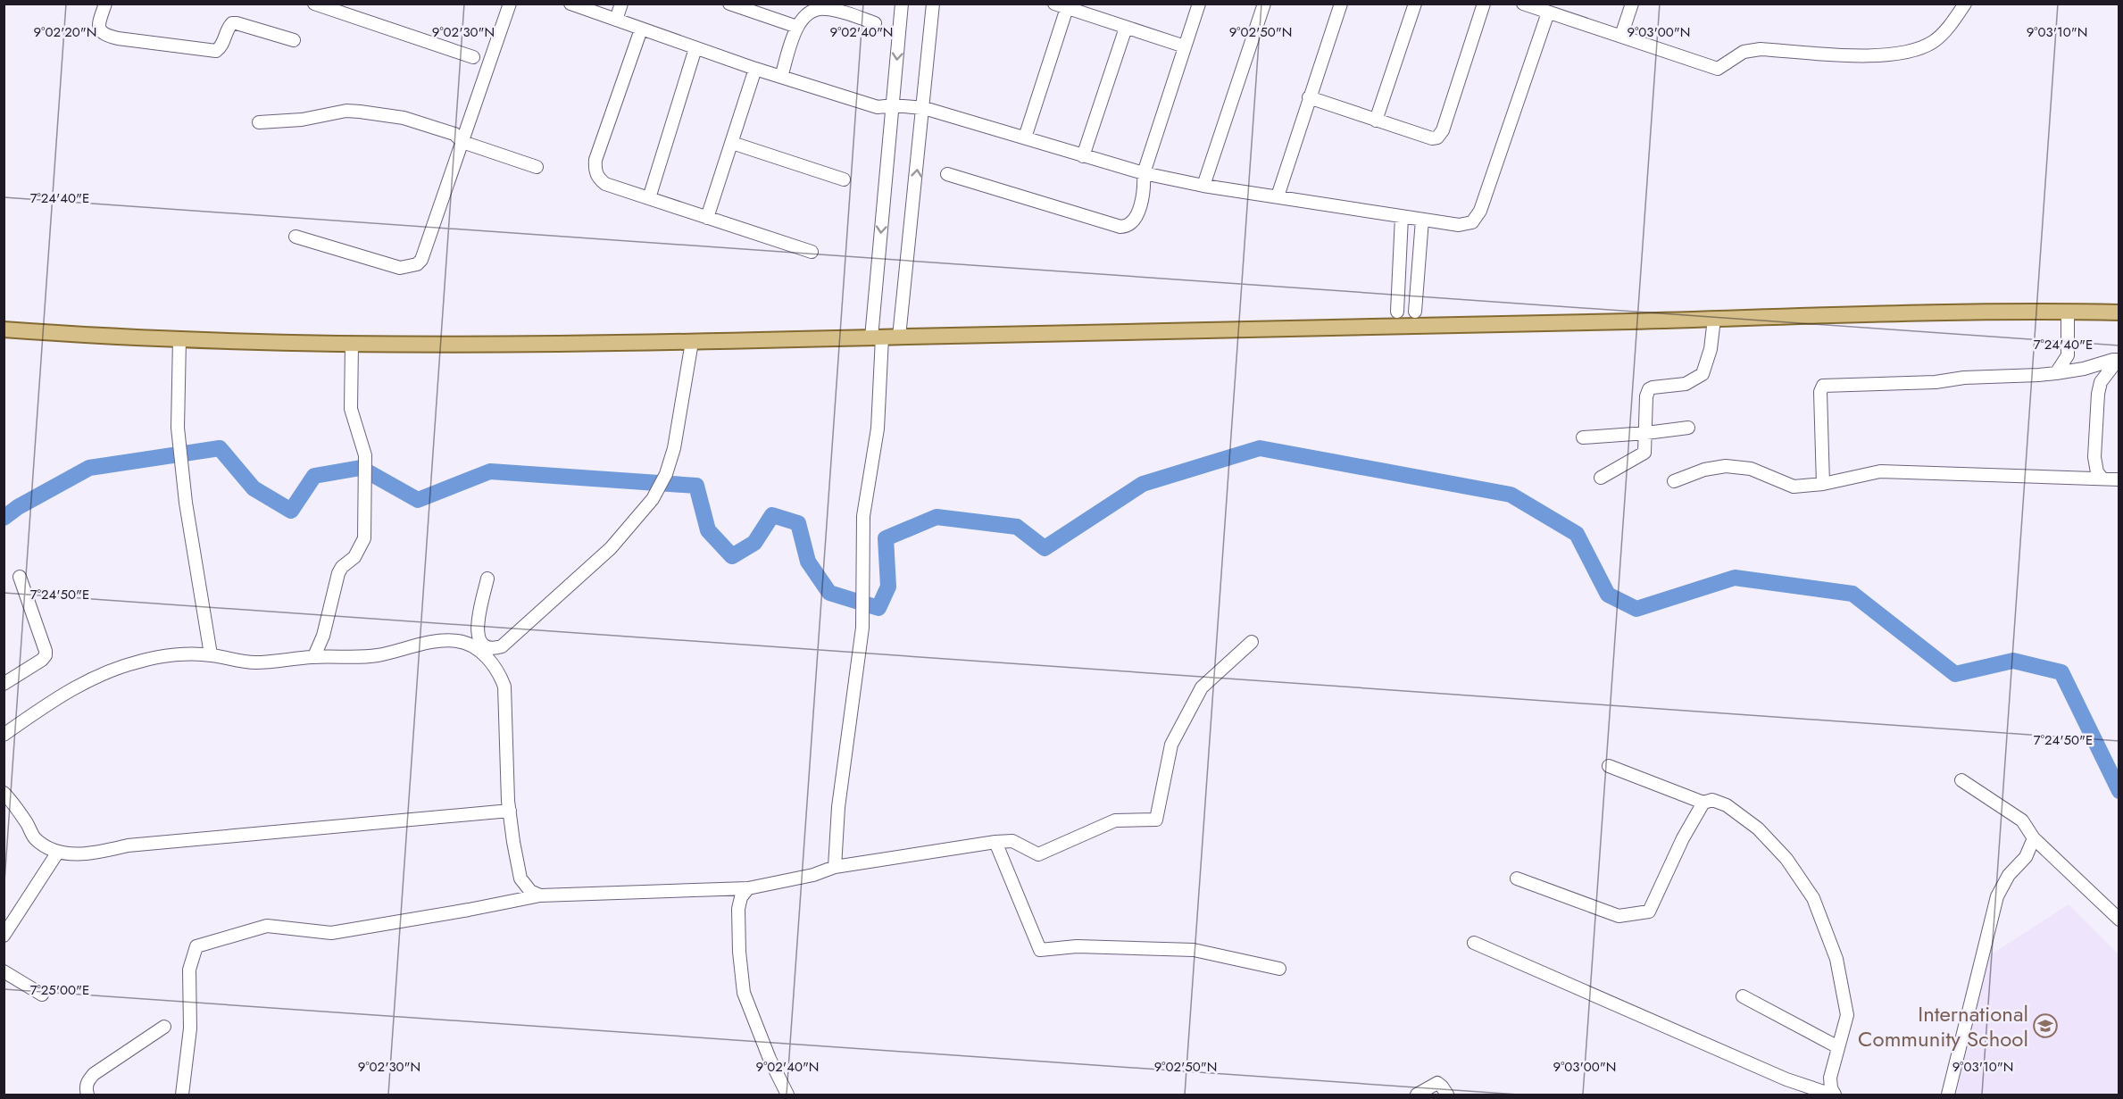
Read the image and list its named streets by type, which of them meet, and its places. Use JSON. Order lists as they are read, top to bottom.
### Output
{
  "places": {
    "school or university": ["International Community School"]
  },
  "coordinates": [
    "9°02'20\"N",
    "9°02'30\"N",
    "9°02'40\"N",
    "9°02'50\"N",
    "9°03'00\"N",
    "9°03'10\"N",
    "7°24'40\"E",
    "7°24'50\"E",
    "7°25'00\"E"
  ]
}
